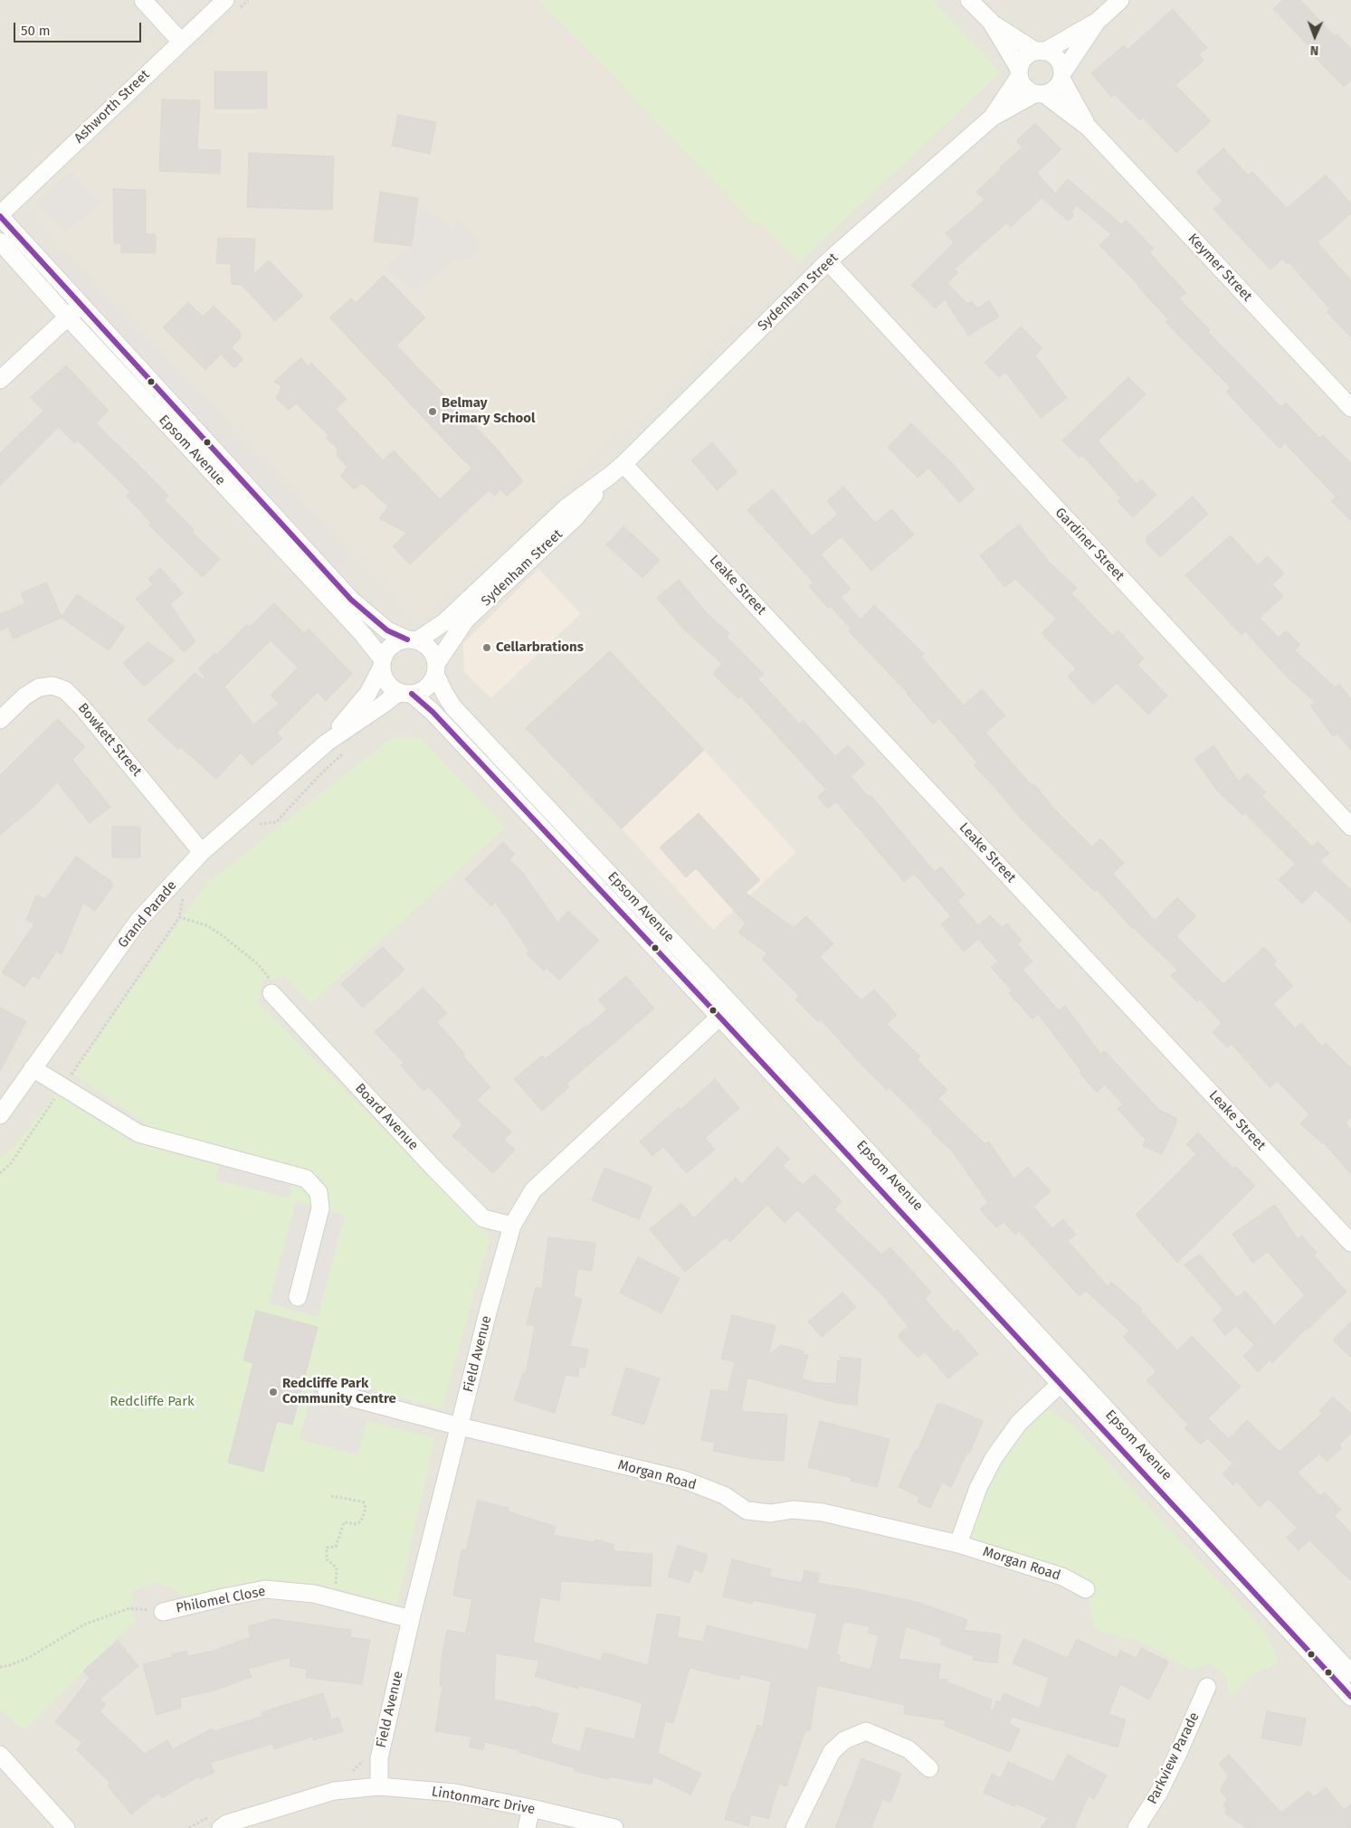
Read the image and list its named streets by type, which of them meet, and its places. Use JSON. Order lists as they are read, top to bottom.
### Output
{
  "streets": {
    "street": [
      "Ashworth Street",
      "Keymer Street",
      "Sydenham Street",
      "Epsom Avenue",
      "Gardiner Street",
      "Leake Street",
      "Bowkett Street",
      "Grand Parade",
      "Board Avenue",
      "Field Avenue",
      "Morgan Road",
      "Philomel Close",
      "Parkview Parade",
      "Lintonmarc Drive"
    ]
  },
  "crossings": [
    ["Ashworth Street", "Epsom Avenue"],
    ["Keymer Street", "Sydenham Street"],
    ["Sydenham Street", "Epsom Avenue"],
    ["Sydenham Street", "Gardiner Street"],
    ["Sydenham Street", "Leake Street"],
    ["Sydenham Street", "Grand Parade"],
    ["Epsom Avenue", "Grand Parade"],
    ["Epsom Avenue", "Field Avenue"],
    ["Bowkett Street", "Grand Parade"],
    ["Board Avenue", "Field Avenue"],
    ["Field Avenue", "Morgan Road"],
    ["Field Avenue", "Philomel Close"],
    ["Field Avenue", "Lintonmarc Drive"]
  ],
  "parks": ["Redcliffe Park"],
  "places": ["Belmay Primary School", "Cellarbrations", "Redcliffe Park Community Centre"],
  "scale_bar": "50 m",
  "north": "bottom"
}
